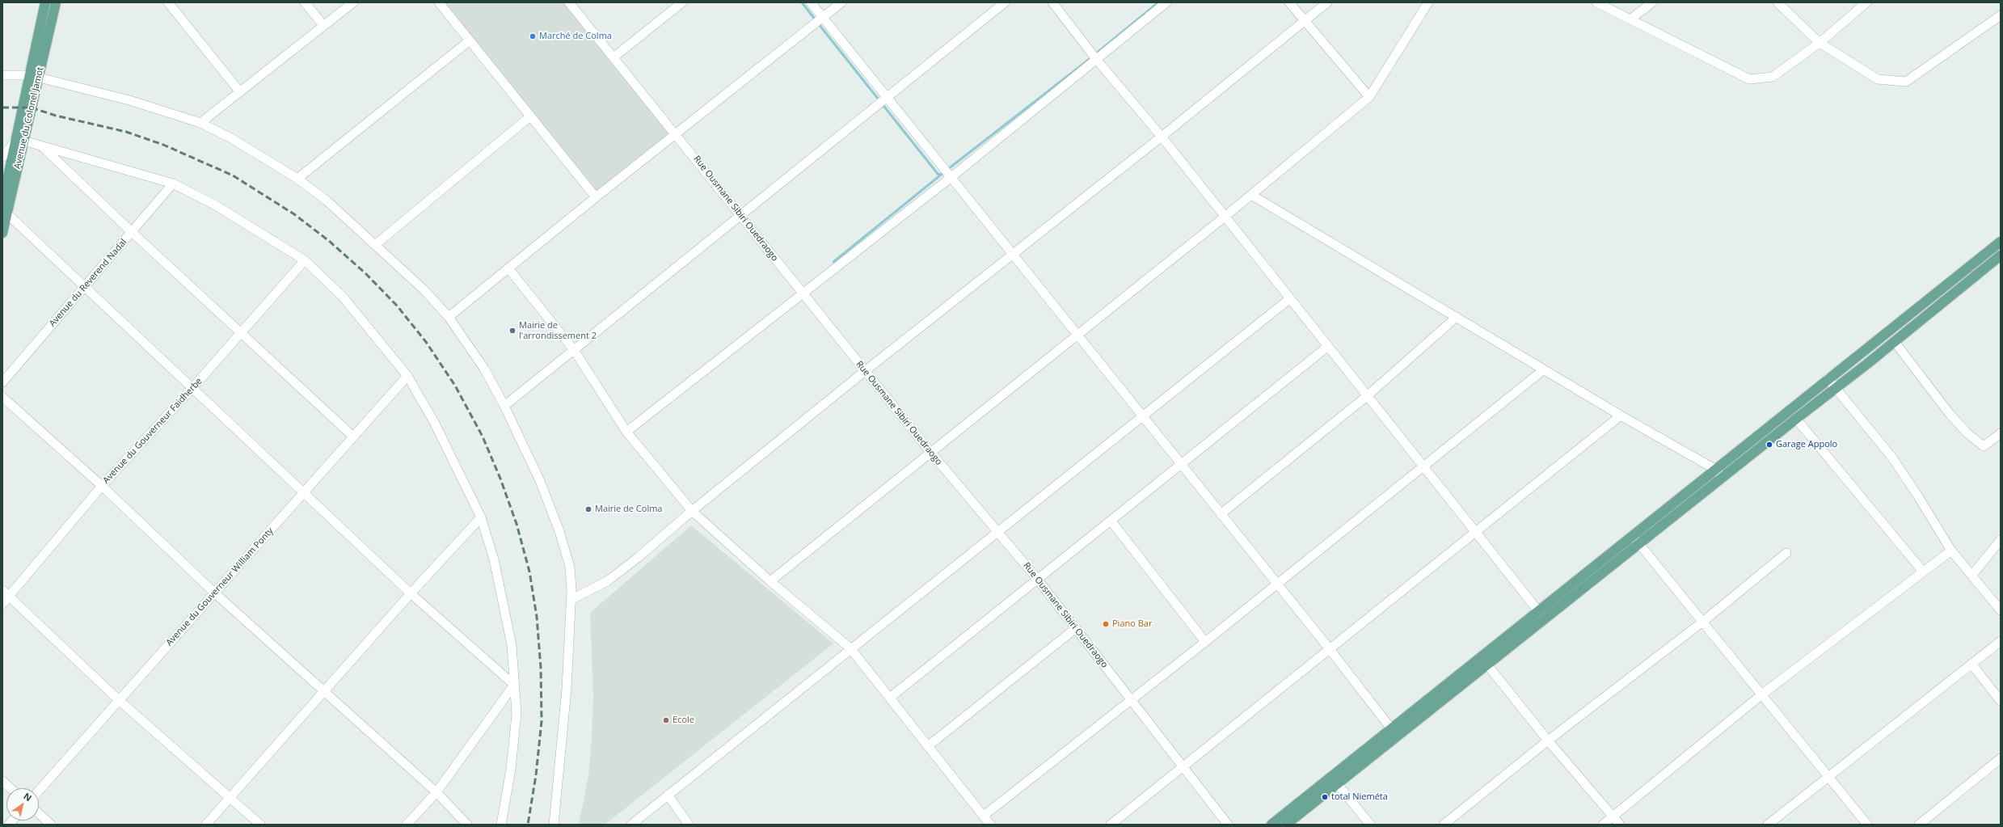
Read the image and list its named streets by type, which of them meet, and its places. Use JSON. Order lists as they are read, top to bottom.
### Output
{
  "streets": {
    "main road": ["Avenue du Colonel Jamot"],
    "street": [
      "Rue Ousmane Sibiri Ouedraogo",
      "Avenue du Reverend Nadal",
      "Avenue du Gouverneur Faidherbe",
      "Avenue du Gouverneur William Ponty"
    ]
  },
  "places": [
    "Marché de Colma",
    "Mairie de l'arrondissement 2",
    "Garage Appolo",
    "Mairie de Colma",
    "Piano Bar",
    "Ecole",
    "total Nieméta"
  ],
  "north": "top right"
}
